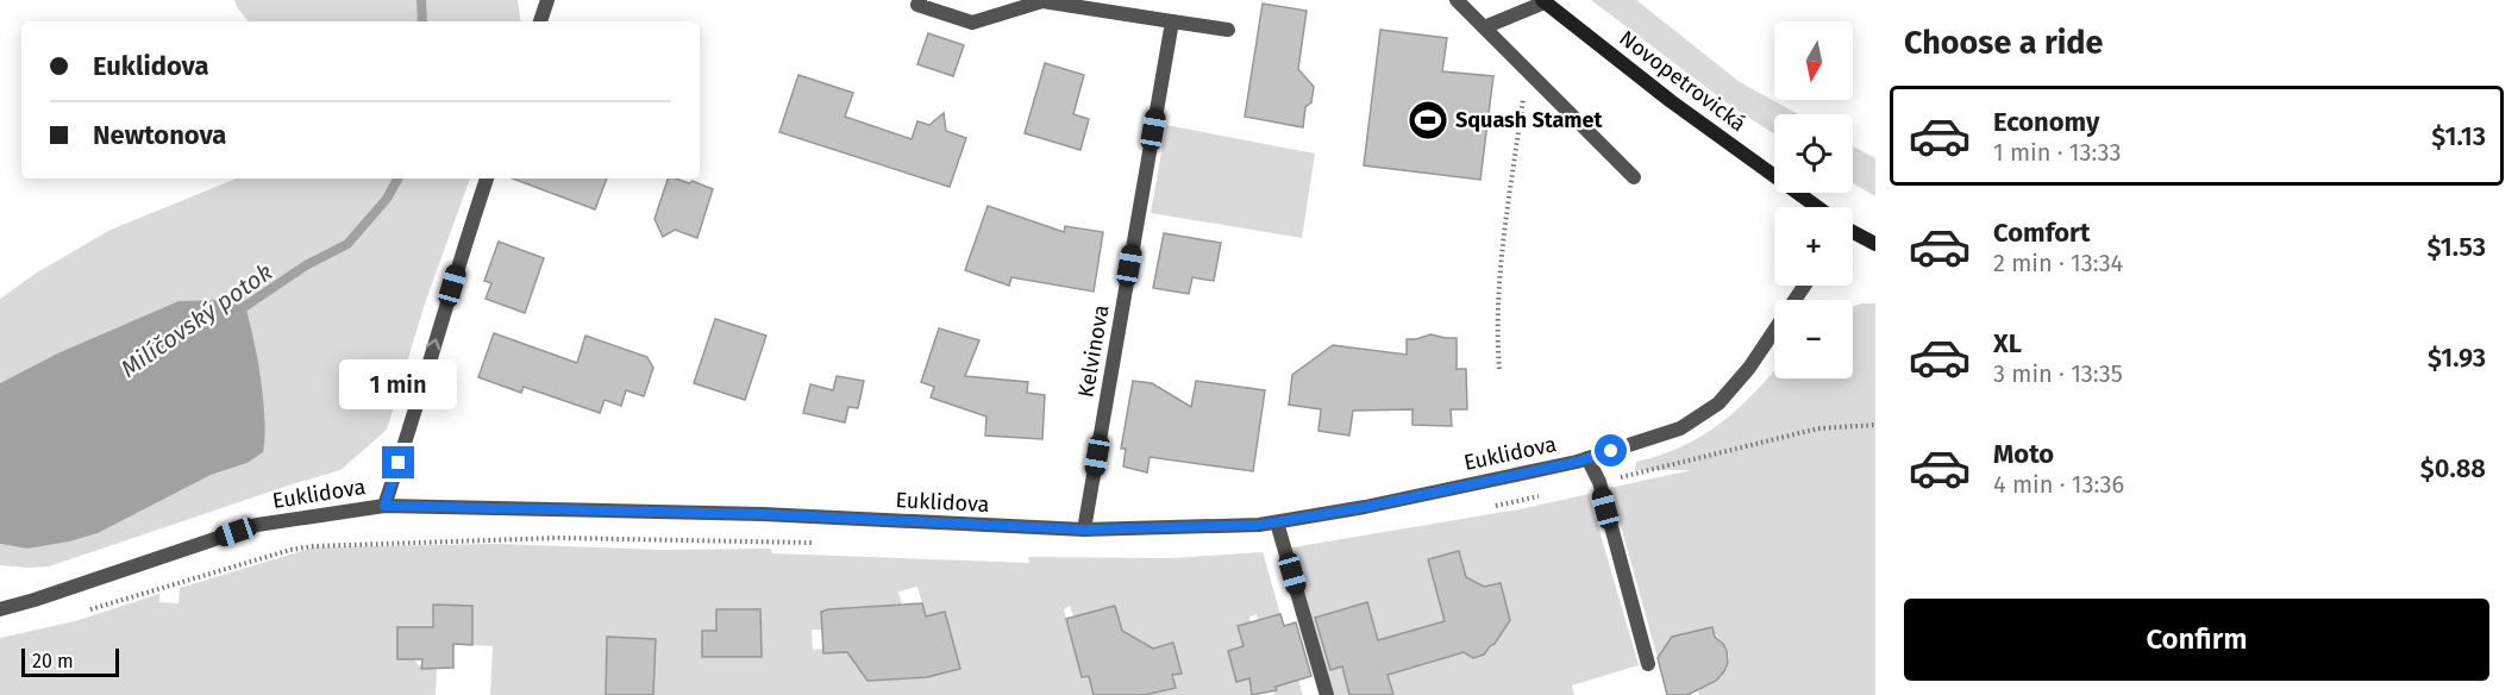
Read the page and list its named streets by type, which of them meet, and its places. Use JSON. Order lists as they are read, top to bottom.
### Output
{
  "streets": {
    "main road": ["Novopetrovická"],
    "street": ["Kelvinova", "Euklidova"]
  },
  "crossings": [
    ["Kelvinova", "Euklidova"]
  ],
  "water": ["Milíčovský potok"],
  "places": {
    "sports": ["Squash Stamet"]
  },
  "scale_bar": "20 m",
  "north": "bottom",
  "page": {
    "heading": "Choose a ride",
    "map_buttons": ["+", "−"],
    "banner": ["Euklidova", "Newtonova"],
    "list": [
      {
        "name": "Economy",
        "note": "1 min · 13:33",
        "value": "$1.13"
      },
      {
        "name": "Comfort",
        "note": "2 min · 13:34",
        "value": "$1.53"
      },
      {
        "name": "XL",
        "note": "3 min · 13:35",
        "value": "$1.93"
      },
      {
        "name": "Moto",
        "note": "4 min · 13:36",
        "value": "$0.88"
      }
    ],
    "bubble": "1 min",
    "buttons": "Confirm",
    "scale": "20 m"
  }
}
